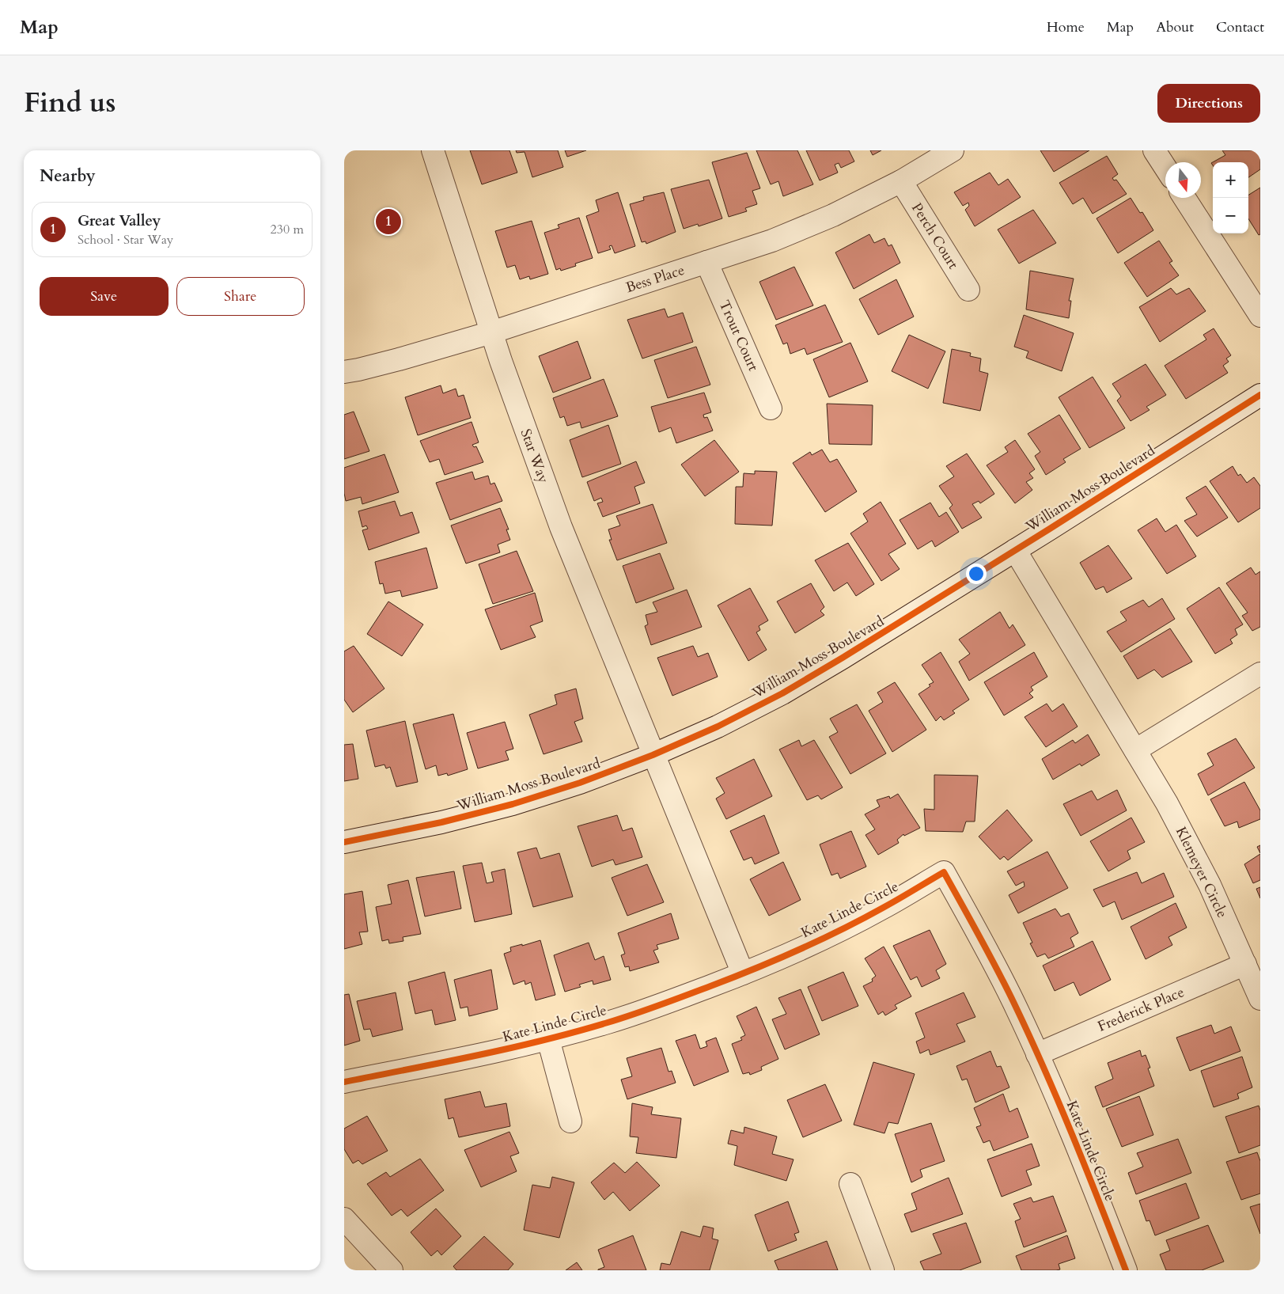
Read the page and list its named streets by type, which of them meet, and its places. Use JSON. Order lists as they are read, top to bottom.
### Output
{
  "streets": {
    "street": [
      "Perch Court",
      "Bess Place",
      "Trout Court",
      "Star Way",
      "William Moss Boulevard",
      "Klemeyer Circle",
      "Kate Linde Circle",
      "Frederick Place"
    ]
  },
  "crossings": [
    ["Perch Court", "Bess Place"],
    ["Bess Place", "Trout Court"],
    ["Bess Place", "Star Way"],
    ["Star Way", "William Moss Boulevard"],
    ["William Moss Boulevard", "Klemeyer Circle"],
    ["Klemeyer Circle", "Frederick Place"],
    ["Kate Linde Circle", "Frederick Place"]
  ],
  "north": "bottom",
  "page": {
    "header": "Map",
    "nav": [
      "Home",
      "Map",
      "About",
      "Contact"
    ],
    "title": "Find us",
    "buttons": [
      "Directions",
      ["Save", "Share"]
    ],
    "heading": "Nearby",
    "map_buttons": ["+", "−"],
    "list": [
      {
        "mark": "1",
        "name": "Great Valley",
        "note": "School · Star Way",
        "value": "230 m"
      }
    ],
    "pins": "1"
  }
}
